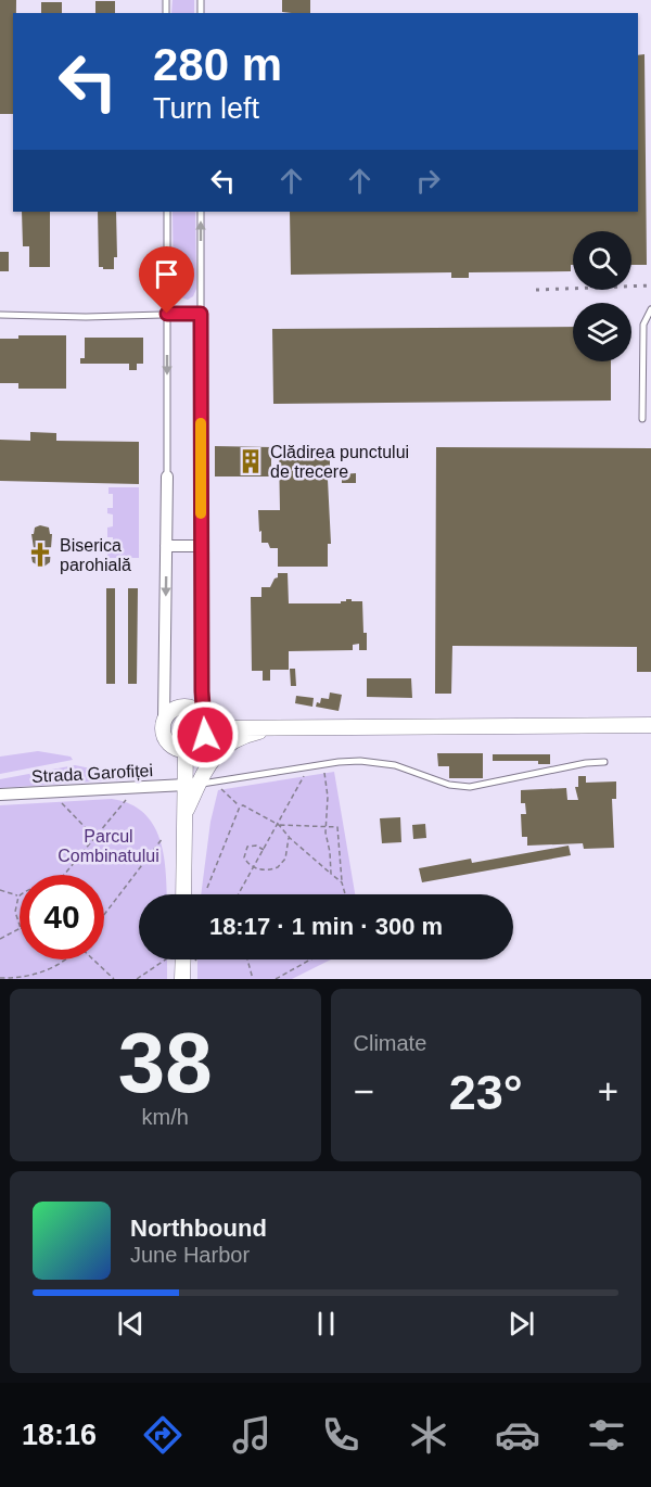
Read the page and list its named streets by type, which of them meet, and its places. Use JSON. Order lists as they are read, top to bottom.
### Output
{
  "streets": {
    "street": ["Strada Garofiței"]
  },
  "parks": ["Parcul Combinatului"],
  "places": {
    "building": ["Clădirea punctului de trecere"],
    "church": ["Biserica parohială"]
  },
  "page": {
    "turn": ["280 m", "Turn left"],
    "limit": "40",
    "trip": "18:17 · 1 min · 300 m",
    "tile": [
      ["38", "km/h"],
      "Climate"
    ],
    "heat": ["−", "23°", "+"],
    "song": ["Northbound", "June Harbor"],
    "tabs": "18:16"
  }
}
